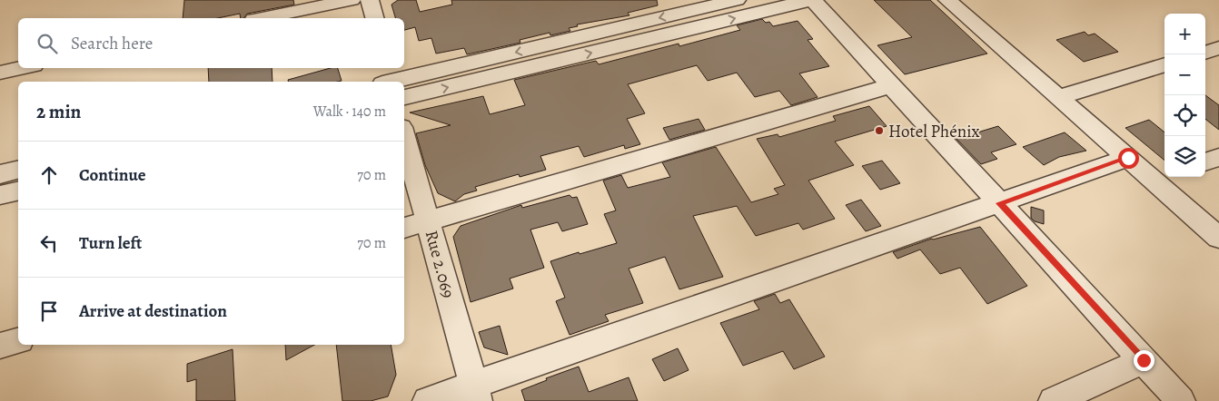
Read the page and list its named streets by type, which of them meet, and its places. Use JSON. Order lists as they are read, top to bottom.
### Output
{
  "streets": {
    "street": ["Rue 2.069"]
  },
  "places": ["Hotel Phénix"],
  "page": {
    "map_buttons": ["+", "−"],
    "search": "Search here",
    "heading": ["2 min", "Walk · 140 m"],
    "list": [
      ["Continue", "70 m"],
      ["Turn left", "70 m"],
      "Arrive at destination"
    ]
  }
}
